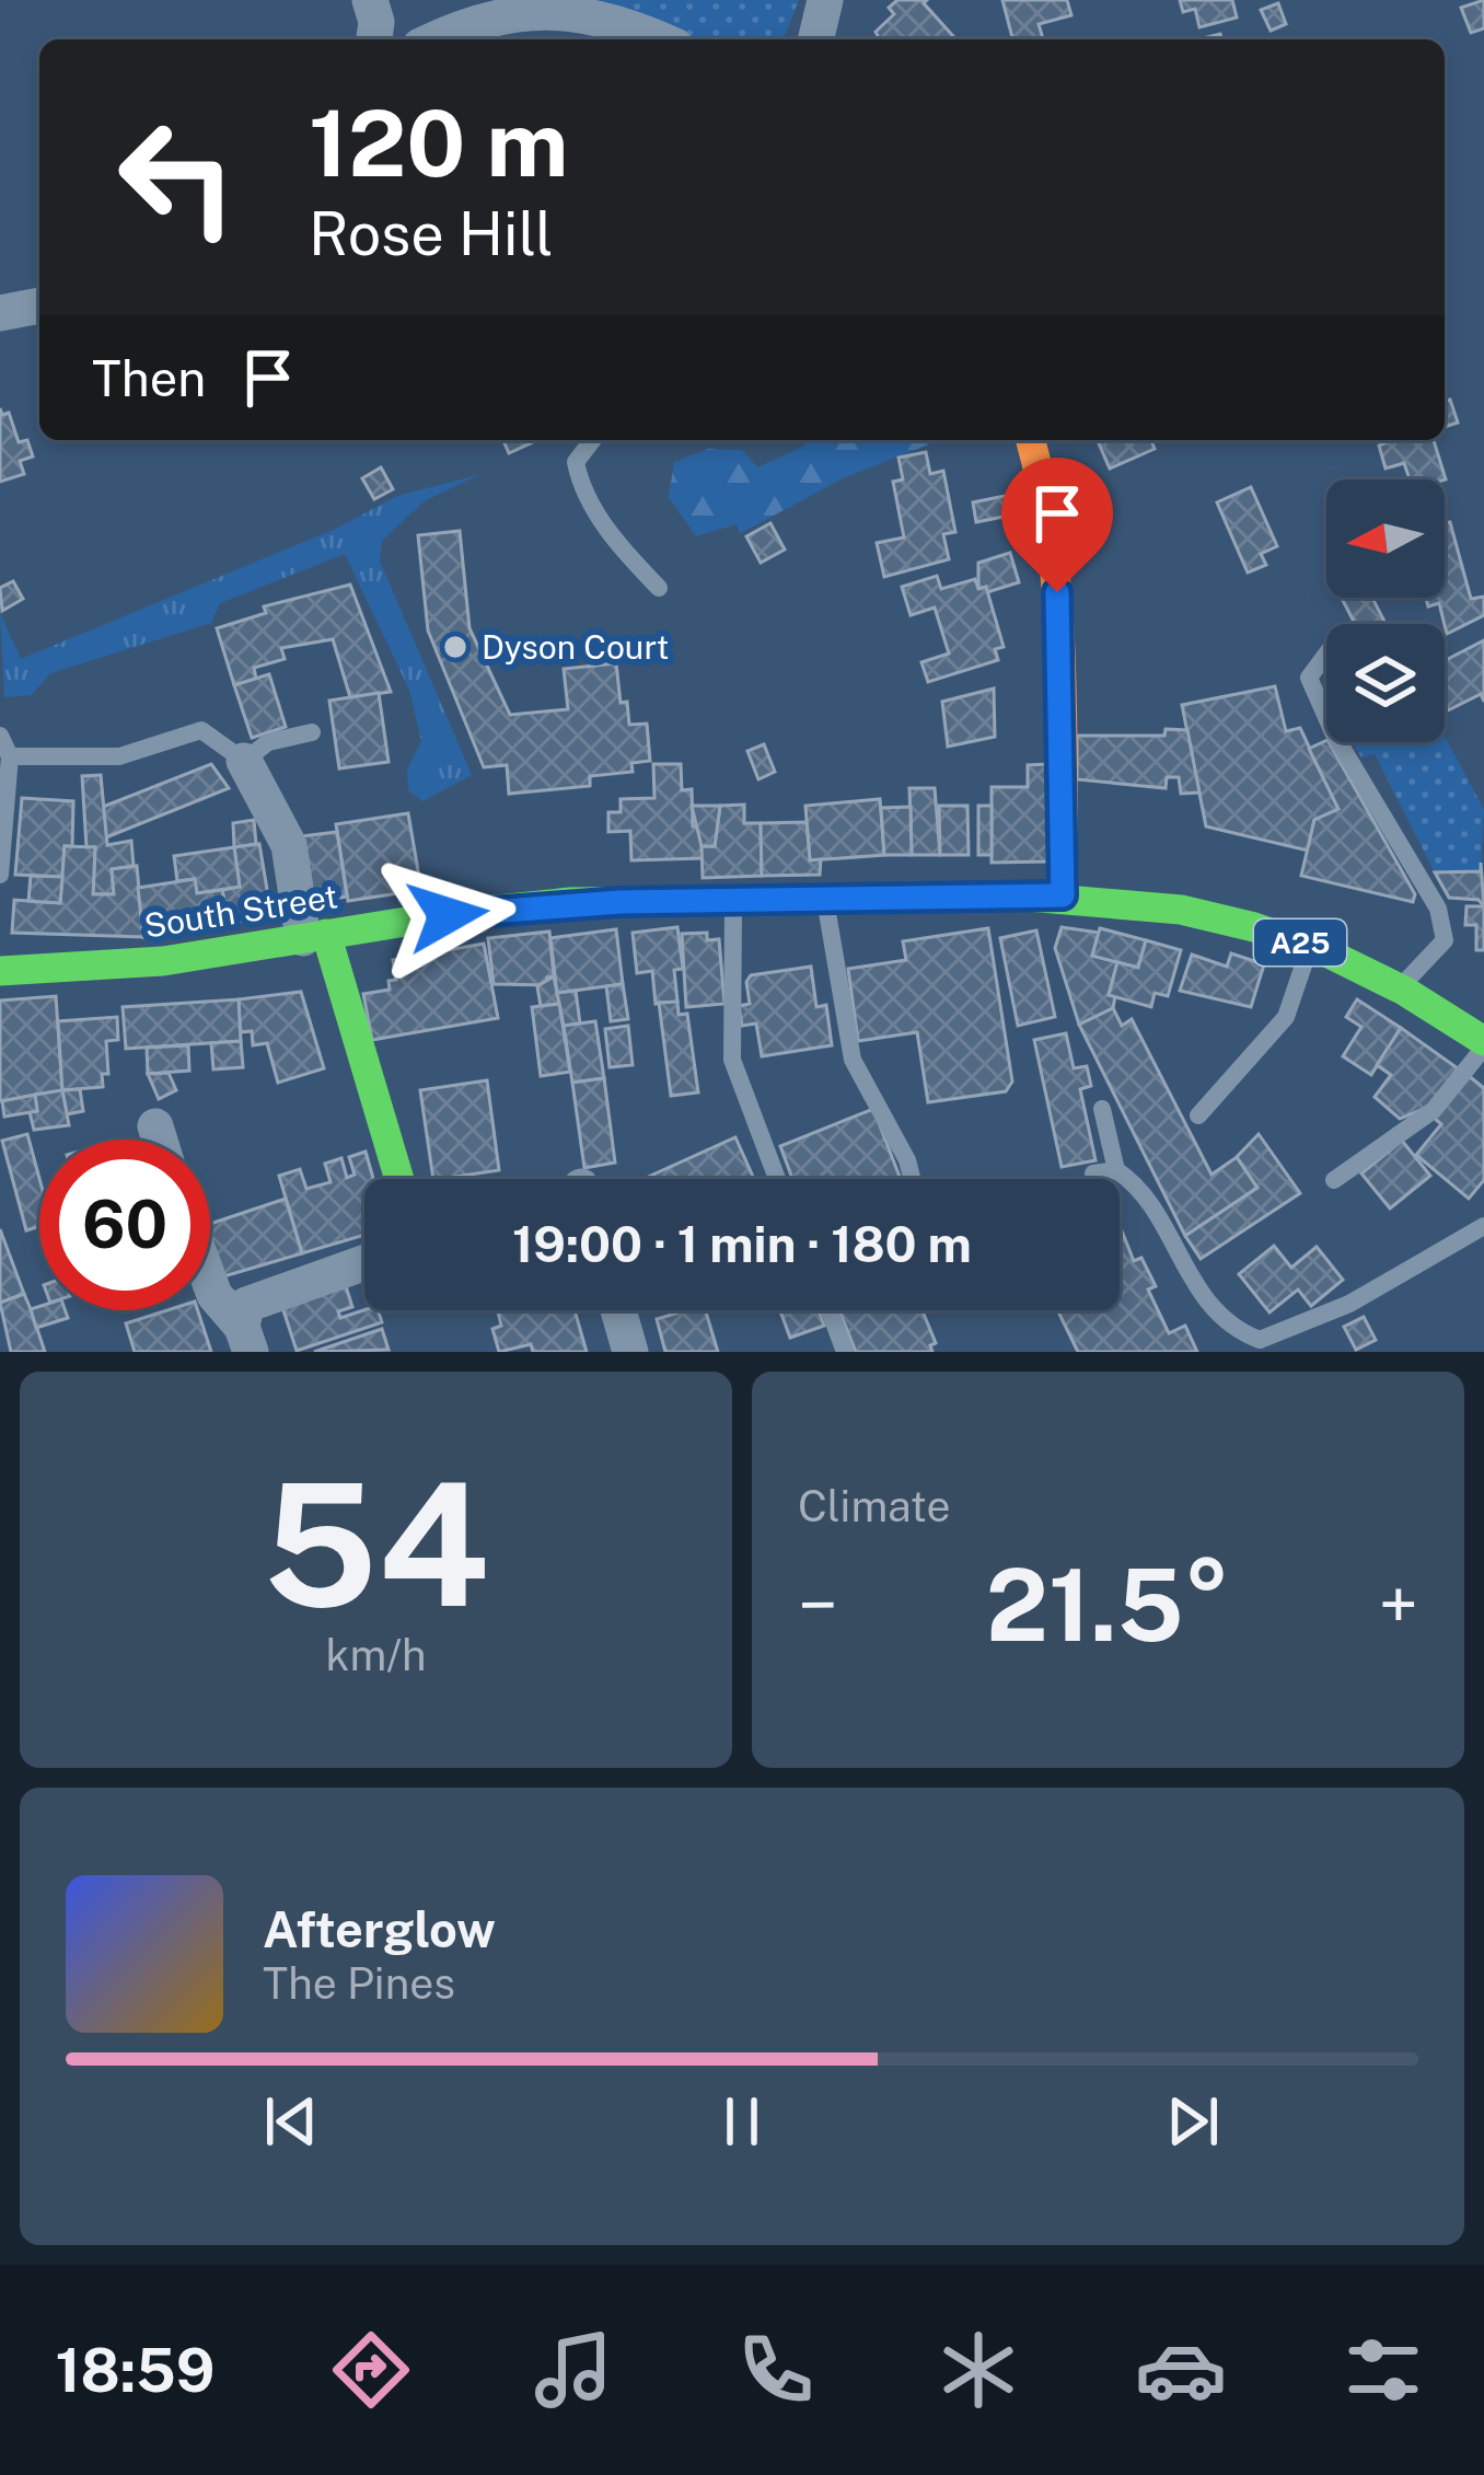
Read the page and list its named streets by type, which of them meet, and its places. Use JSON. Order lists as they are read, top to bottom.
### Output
{
  "streets": {
    "main road": ["South Street", "A25"]
  },
  "places": ["Dyson Court"],
  "north": "left",
  "page": {
    "turn": ["120 m", "Rose Hill"],
    "then": "Then",
    "limit": "60",
    "trip": "19:00 · 1 min · 180 m",
    "tile": [
      ["54", "km/h"],
      "Climate"
    ],
    "heat": ["−", "21.5°", "+"],
    "song": ["Afterglow", "The Pines"],
    "tabs": "18:59"
  }
}
